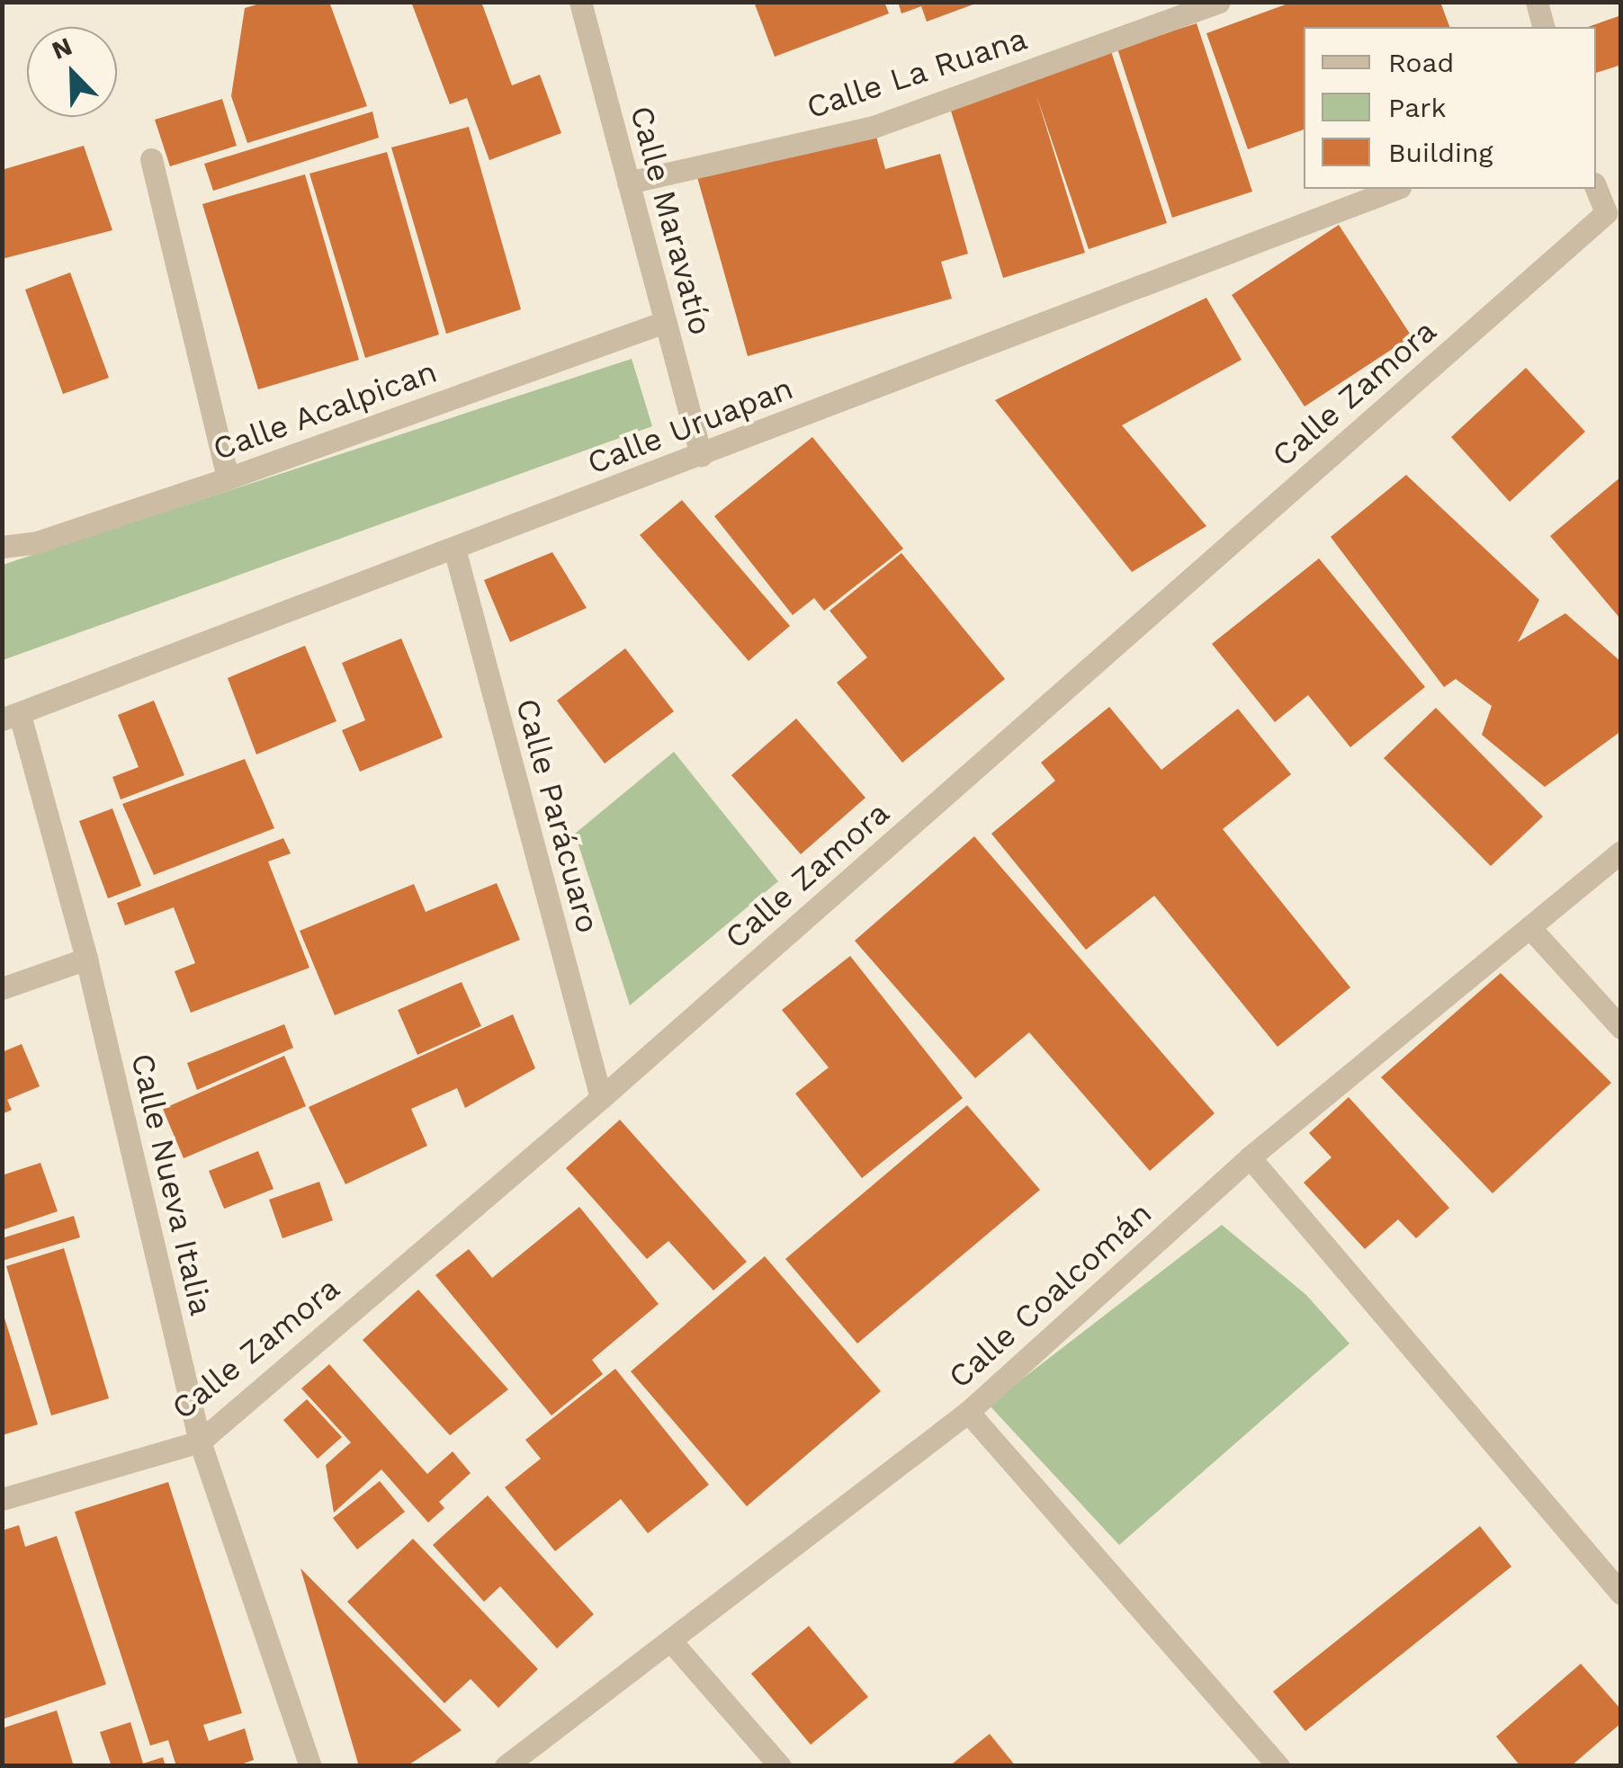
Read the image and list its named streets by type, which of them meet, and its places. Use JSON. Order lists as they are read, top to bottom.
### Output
{
  "streets": {
    "street": [
      "Calle La Ruana",
      "Calle Maravatío",
      "Calle Zamora",
      "Calle Acalpican",
      "Calle Uruapan",
      "Calle Parácuaro",
      "Calle Nueva Italia",
      "Calle Coalcomán"
    ]
  },
  "crossings": [
    ["Calle La Ruana", "Calle Maravatío"],
    ["Calle Maravatío", "Calle Acalpican"],
    ["Calle Maravatío", "Calle Uruapan"],
    ["Calle Zamora", "Calle Parácuaro"],
    ["Calle Zamora", "Calle Nueva Italia"],
    ["Calle Uruapan", "Calle Parácuaro"],
    ["Calle Uruapan", "Calle Nueva Italia"]
  ],
  "legend": ["Road", "Park", "Building"],
  "north": "top left"
}
